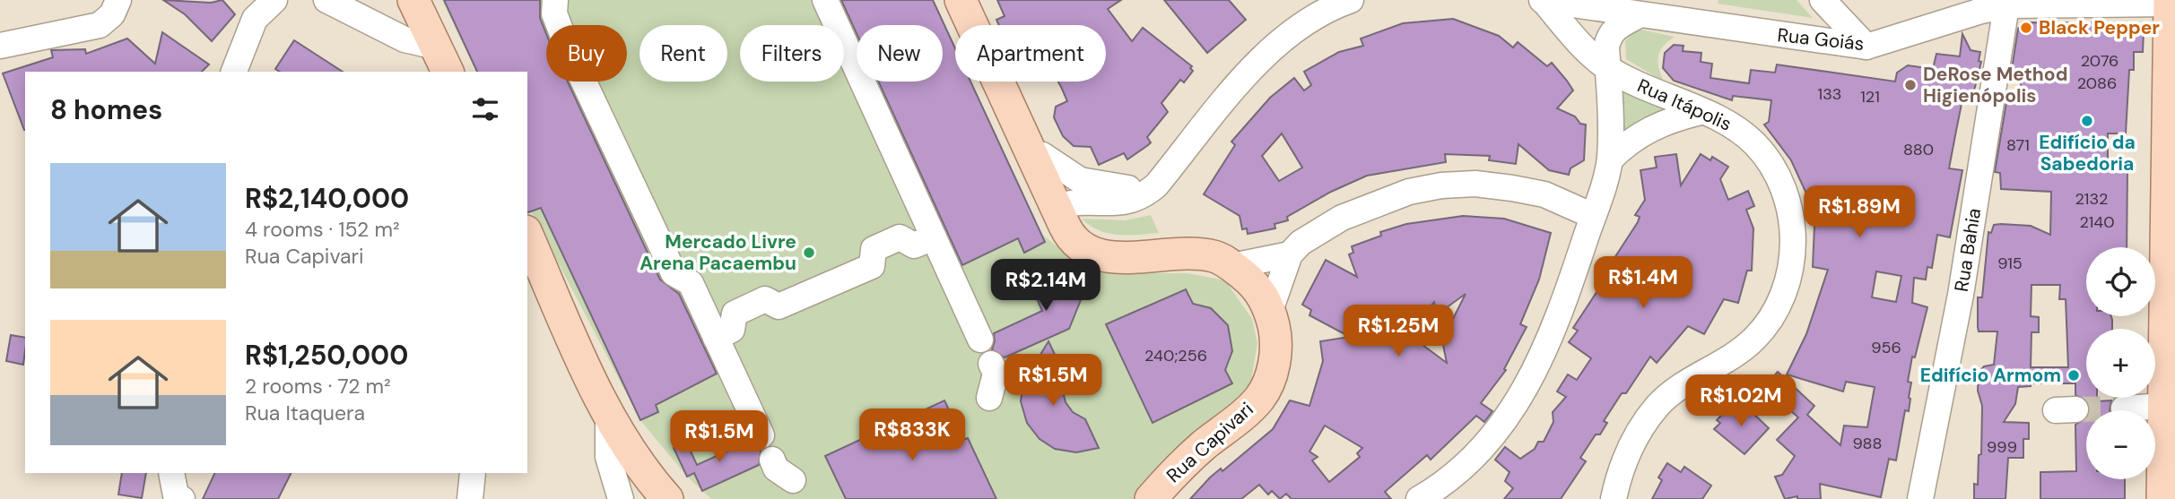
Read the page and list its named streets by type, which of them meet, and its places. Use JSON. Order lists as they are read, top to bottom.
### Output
{
  "streets": {
    "main road": ["Rua Capivari"],
    "street": ["Rua Goiás", "Rua Itápolis", "Rua Bahia"]
  },
  "crossings": [
    ["Rua Goiás", "Rua Itápolis"],
    ["Rua Goiás", "Rua Bahia"]
  ],
  "places": [
    "Black Pepper",
    "DeRose Method Higienópolis",
    "Edifício da Sabedoria",
    "Mercado Livre Arena Pacaembu",
    "Edifício Armom"
  ],
  "house_numbers": [
    "2076",
    "2086",
    "133",
    "121",
    "871",
    "880",
    "2132",
    "2140",
    "915",
    "956",
    "240;256",
    "988",
    "999"
  ],
  "page": {
    "chip": [
      "Buy",
      "Rent",
      "Filters",
      "New",
      "Apartment"
    ],
    "heading": "8 homes",
    "list": [
      {
        "name": "R$2,140,000",
        "note": "4 rooms · 152 m² · Rua Capivari"
      },
      {
        "name": "R$1,250,000",
        "note": "2 rooms · 72 m² · Rua Itaquera"
      }
    ],
    "price": [
      "R$1.89M",
      "R$1.4M",
      "R$2.14M",
      "R$1.25M",
      "R$1.5M",
      "R$1.02M",
      "R$833K",
      "R$1.5M"
    ],
    "map_buttons": ["+", "−"]
  }
}
